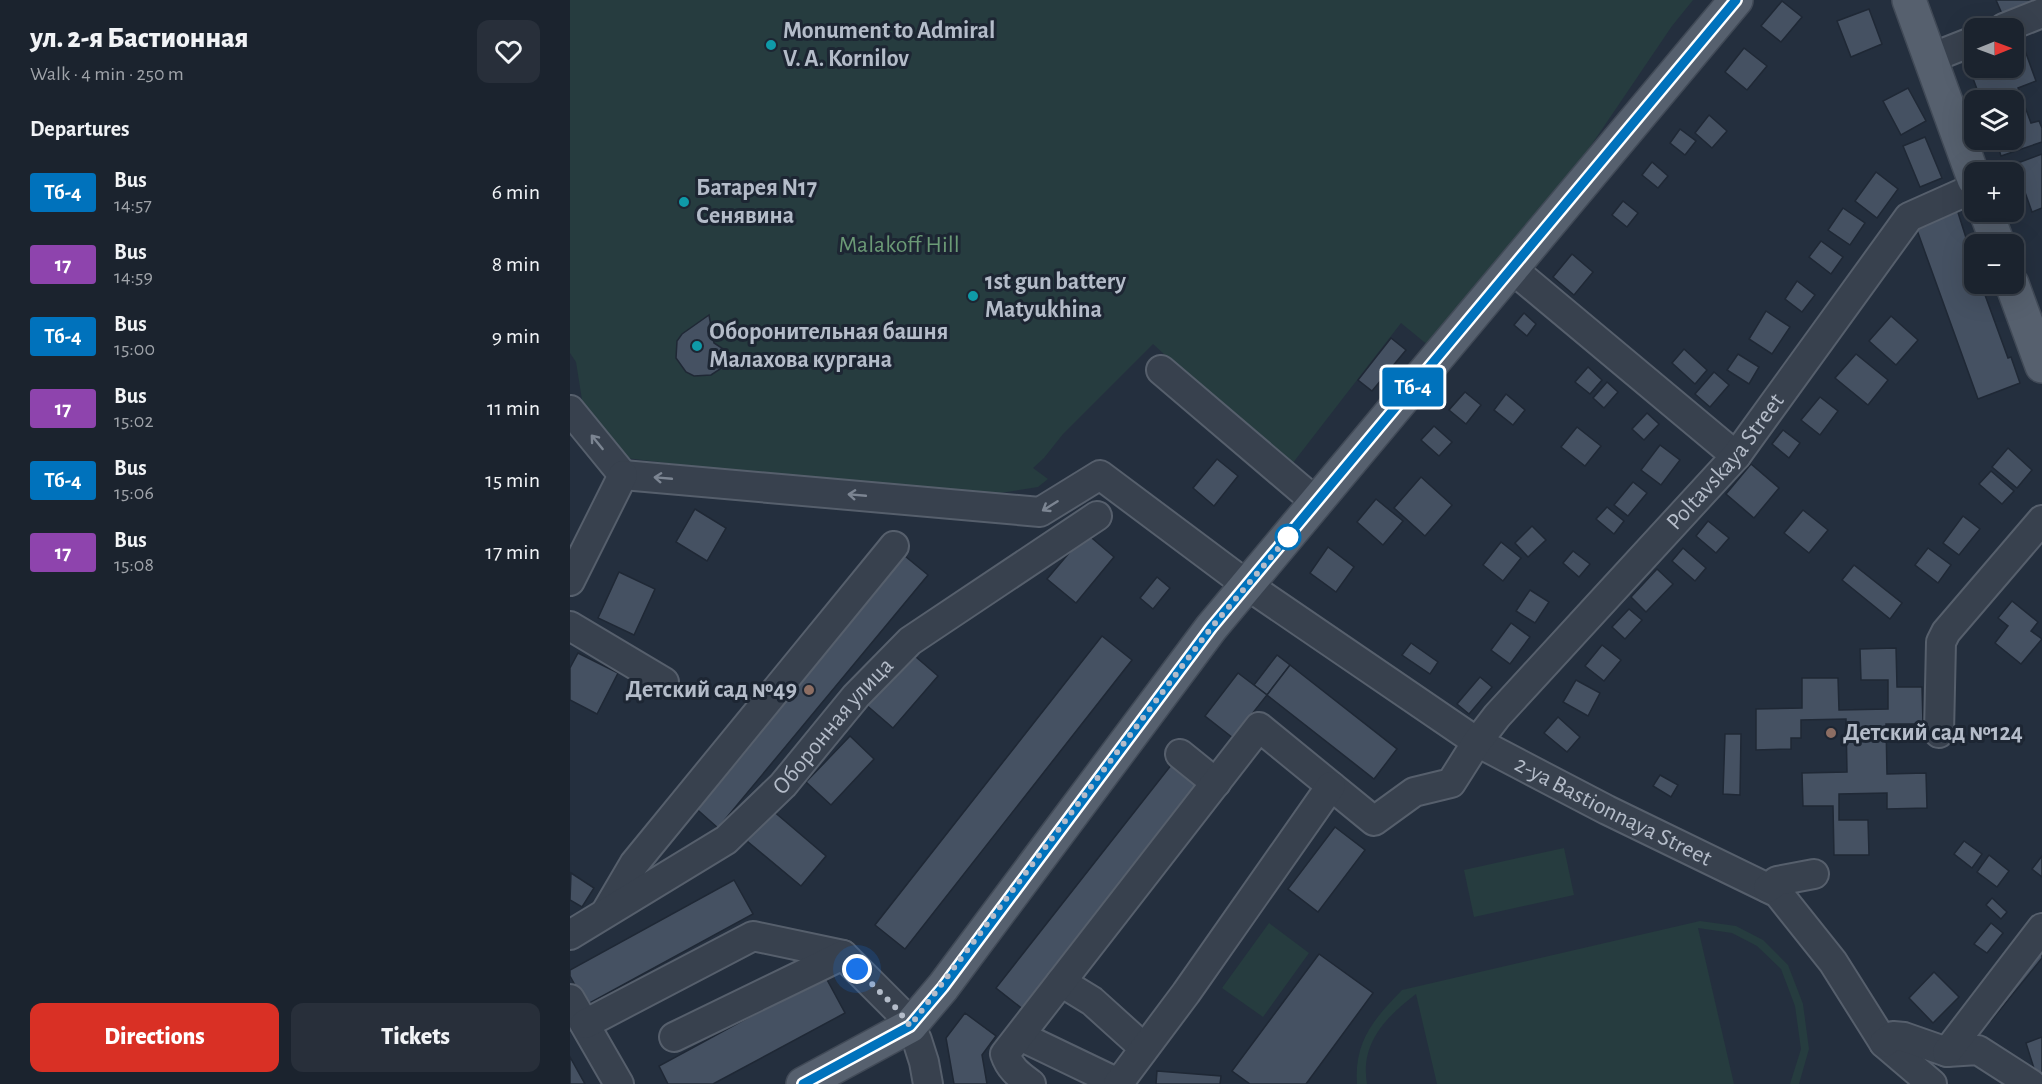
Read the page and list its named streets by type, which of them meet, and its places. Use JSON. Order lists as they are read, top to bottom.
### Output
{
  "streets": {
    "street": ["Poltavskaya Street", "Оборонная улица", "2-ya Bastionnaya Street"]
  },
  "crossings": [
    ["Poltavskaya Street", "2-ya Bastionnaya Street"]
  ],
  "one_way": ["2-ya Bastionnaya Street"],
  "parks": ["Malakoff Hill"],
  "places": [
    "Monument to Admiral V. A. Kornilov",
    "Батарея N17 Сенявина",
    "1st gun battery Matyukhina",
    "Оборонительная башня Малахова кургана",
    "Детский сад №49",
    "Детский сад №124"
  ],
  "lines": ["bus line Тб-4"],
  "north": "right",
  "page": {
    "heading": [
      ["ул. 2-я Бастионная", "Walk · 4 min · 250 m"],
      "Departures"
    ],
    "on_map": "Тб-4",
    "map_buttons": ["+", "−"],
    "list": [
      {
        "mark": "Тб-4",
        "name": "Bus",
        "note": "14:57",
        "value": "6 min"
      },
      {
        "mark": "17",
        "name": "Bus",
        "note": "14:59",
        "value": "8 min"
      },
      {
        "mark": "Тб-4",
        "name": "Bus",
        "note": "15:00",
        "value": "9 min"
      },
      {
        "mark": "17",
        "name": "Bus",
        "note": "15:02",
        "value": "11 min"
      },
      {
        "mark": "Тб-4",
        "name": "Bus",
        "note": "15:06",
        "value": "15 min"
      },
      {
        "mark": "17",
        "name": "Bus",
        "note": "15:08",
        "value": "17 min"
      }
    ],
    "buttons": ["Directions", "Tickets"]
  }
}
